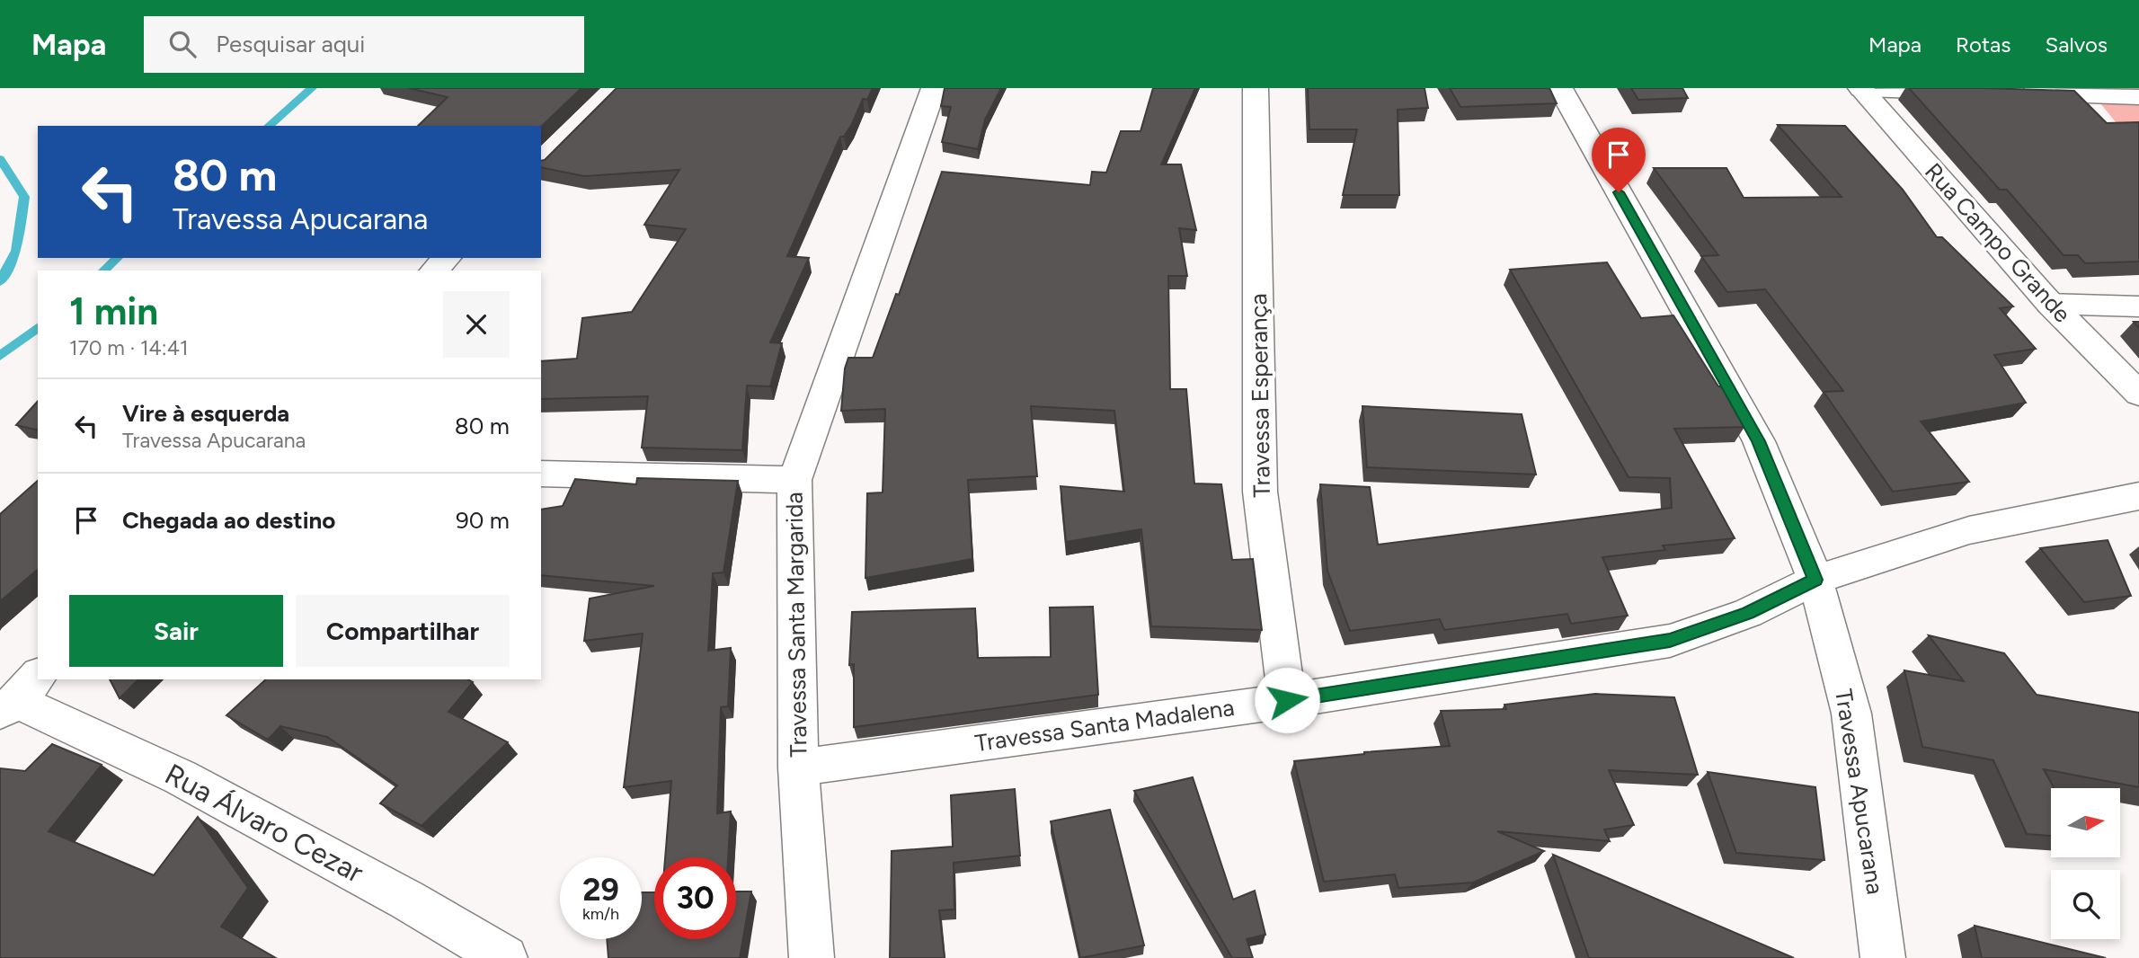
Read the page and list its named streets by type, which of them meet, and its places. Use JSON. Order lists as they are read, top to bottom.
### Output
{
  "streets": {
    "street": [
      "Rua Campo Grande",
      "Travessa Esperança",
      "Travessa Santa Margarida",
      "Travessa Santa Madalena",
      "Travessa Apucarana",
      "Rua Álvaro Cezar"
    ]
  },
  "crossings": [
    ["Travessa Esperança", "Travessa Santa Madalena"],
    ["Travessa Santa Margarida", "Travessa Santa Madalena"],
    ["Travessa Santa Madalena", "Travessa Apucarana"]
  ],
  "north": "right",
  "page": {
    "header": "Mapa",
    "search": "Pesquisar aqui",
    "nav": ["Mapa", "Rotas", "Salvos"],
    "turn": ["80 m", "Travessa Apucarana"],
    "heading": ["1 min", "170 m · 14:41"],
    "list": [
      {
        "name": "Vire à esquerda",
        "note": "Travessa Apucarana",
        "value": "80 m"
      },
      {
        "name": "Chegada ao destino",
        "value": "90 m"
      }
    ],
    "buttons": ["Sair", "Compartilhar"],
    "speed": "29 km/h",
    "limit": "30"
  }
}
